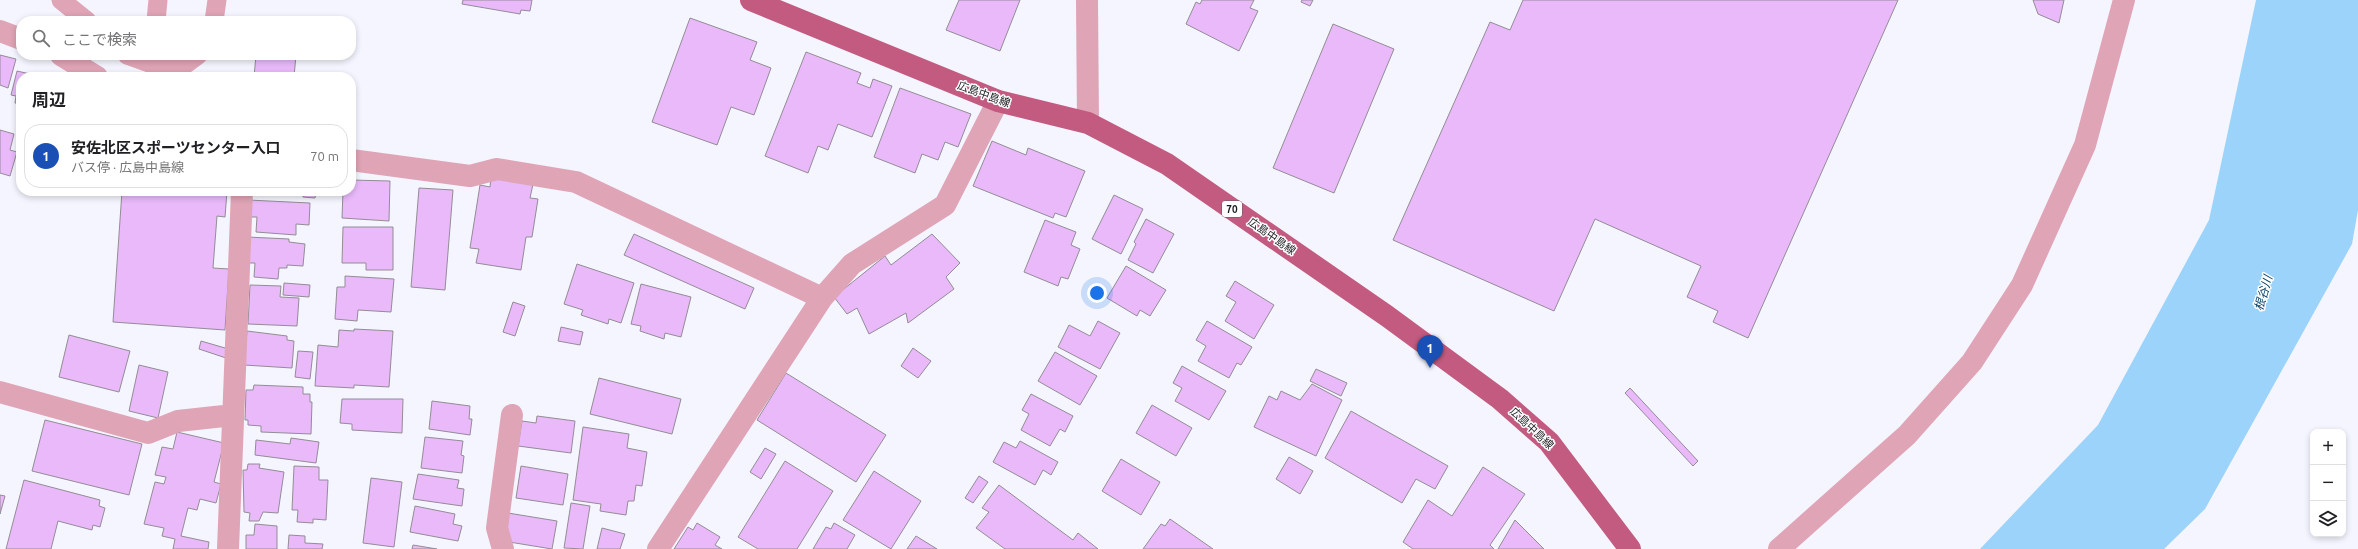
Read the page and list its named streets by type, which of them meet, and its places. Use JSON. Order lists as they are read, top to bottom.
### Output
{
  "streets": {
    "main road": ["広島中島線", "70"]
  },
  "water": ["根谷川"],
  "page": {
    "search": "ここで検索",
    "heading": "周辺",
    "list": [
      {
        "mark": "1",
        "name": "安佐北区スポーツセンター入口",
        "note": "バス停 · 広島中島線",
        "value": "70 m"
      }
    ],
    "pins": "1",
    "map_buttons": ["+", "−"]
  }
}
